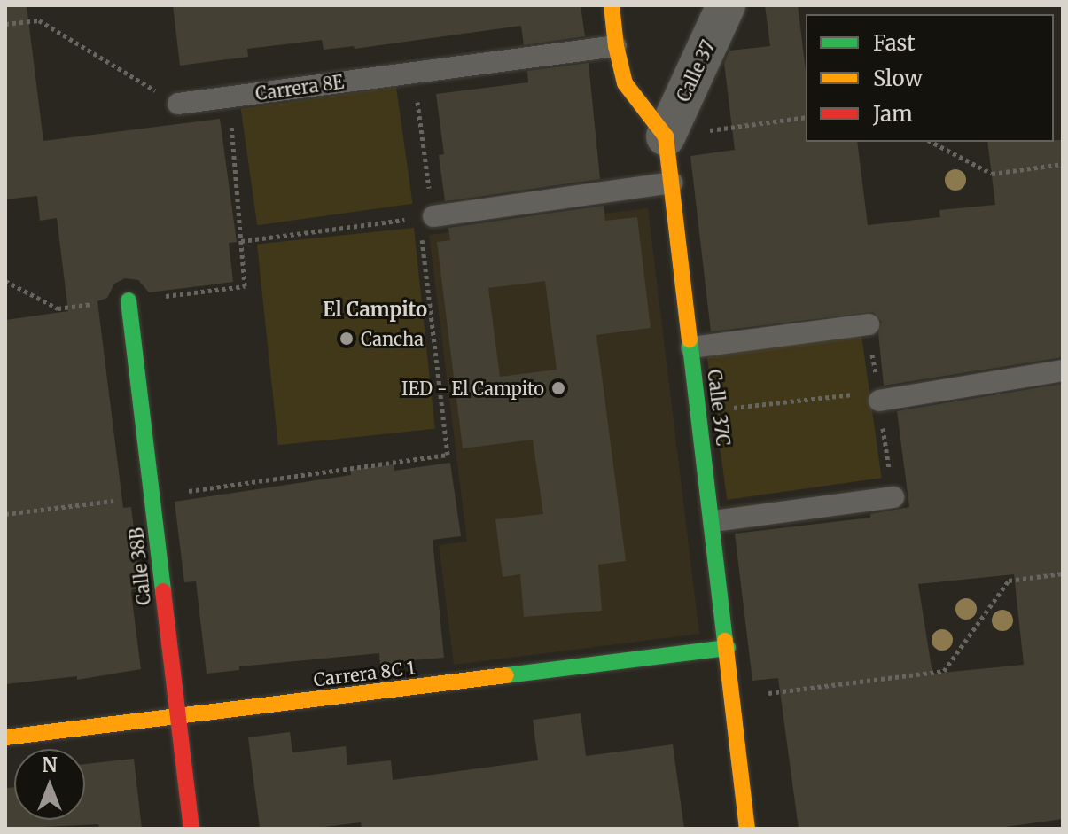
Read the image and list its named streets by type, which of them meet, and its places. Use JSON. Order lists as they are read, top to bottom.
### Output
{
  "streets": {
    "street": [
      "Calle 37",
      "Calle 37C",
      "Calle 38B",
      "Carrera 8C 1"
    ],
    "lane": ["Carrera 8E"]
  },
  "crossings": [
    ["Calle 37", "Calle 37C"],
    ["Carrera 8E", "Calle 37C"],
    ["Calle 37C", "Carrera 8C 1"],
    ["Calle 38B", "Carrera 8C 1"]
  ],
  "districts": ["El Campito"],
  "places": ["Cancha", "IED - El Campito"],
  "legend": ["Fast", "Slow", "Jam"],
  "north": "top"
}
